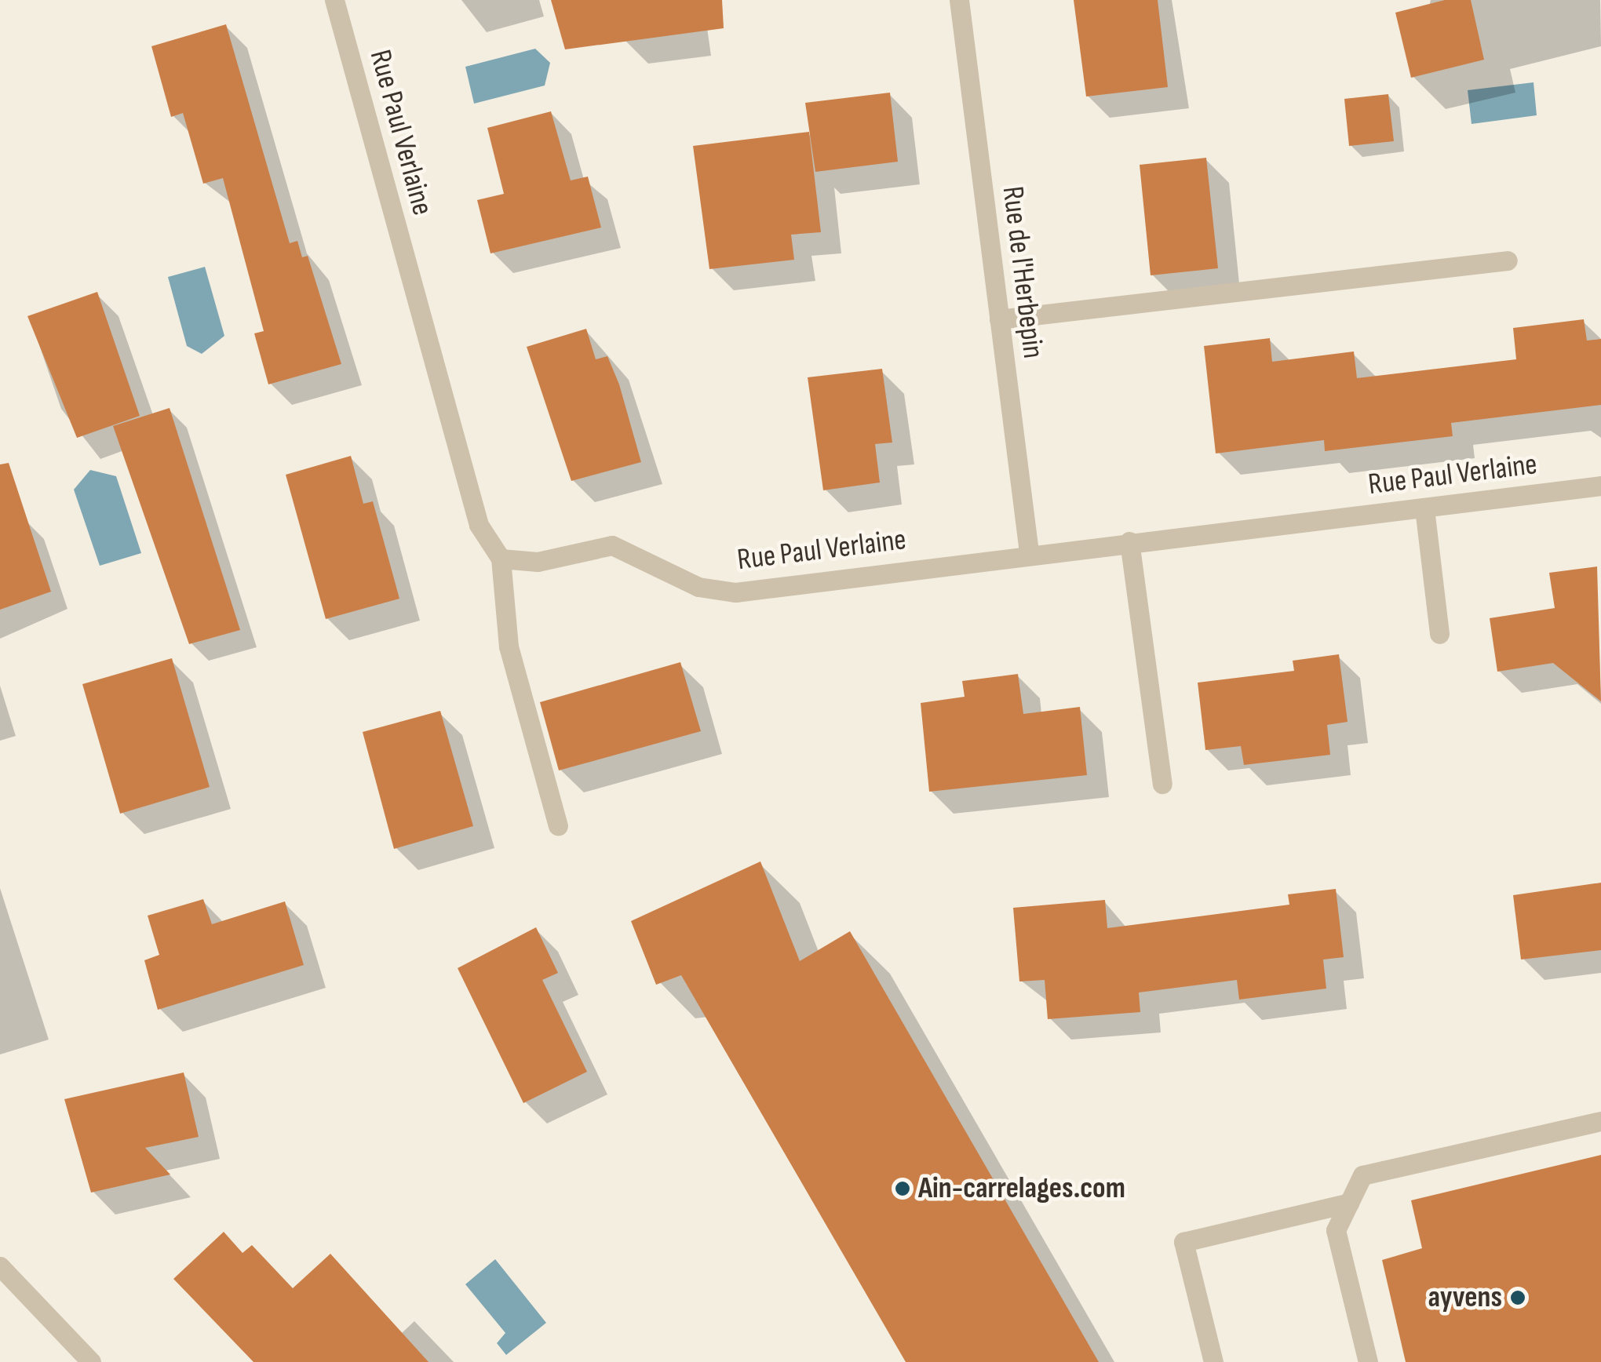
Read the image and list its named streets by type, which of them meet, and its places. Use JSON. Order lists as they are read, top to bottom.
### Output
{
  "streets": {
    "street": ["Rue Paul Verlaine", "Rue de l'Herbepin"]
  },
  "crossings": [
    ["Rue Paul Verlaine", "Rue de l'Herbepin"]
  ],
  "places": ["Ain-carrelages.com", "ayvens"]
}
